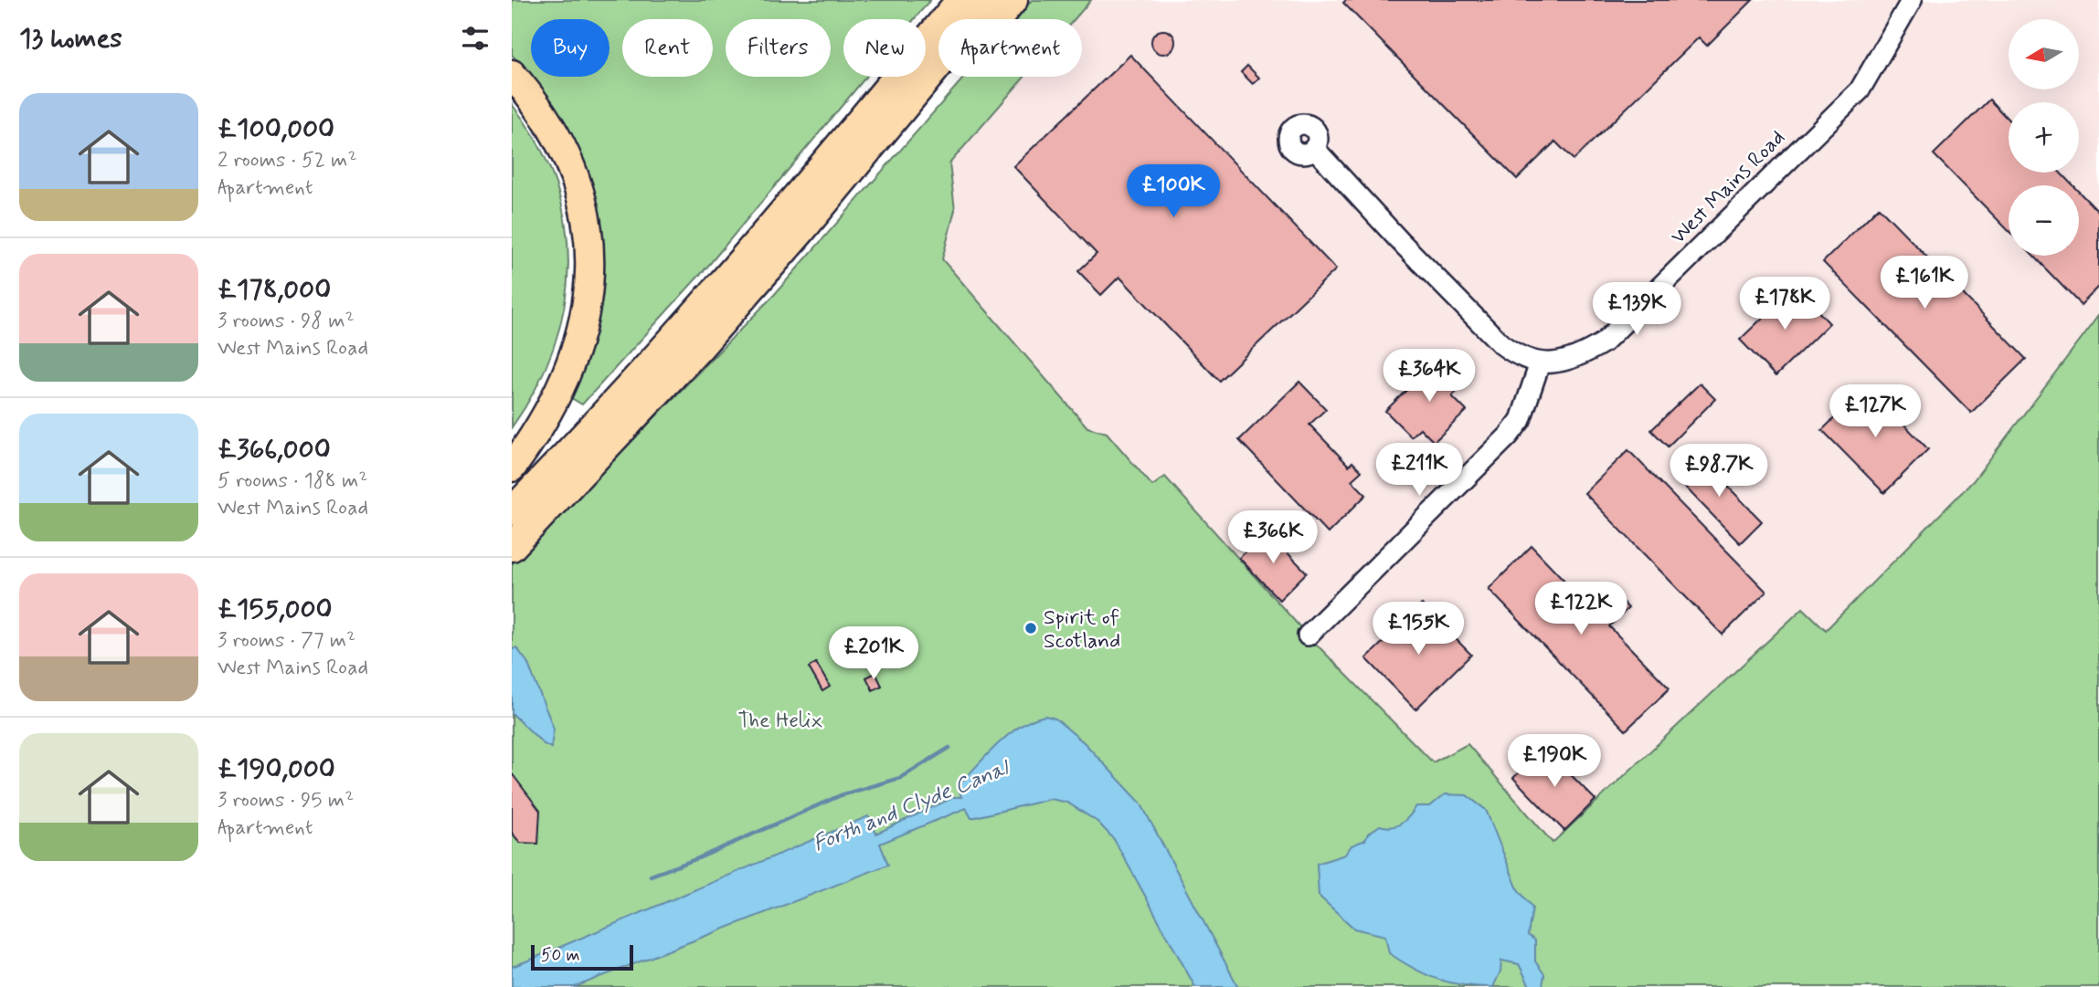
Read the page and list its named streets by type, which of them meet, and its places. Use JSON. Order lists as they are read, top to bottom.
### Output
{
  "streets": {
    "street": ["West Mains Road"]
  },
  "water": ["Forth and Clyde Canal"],
  "parks": ["The Helix"],
  "places": ["Spirit of Scotland"],
  "scale_bar": "50 m",
  "north": "left",
  "page": {
    "heading": "13 homes",
    "map_buttons": ["+", "−"],
    "chip": [
      "Buy",
      "Rent",
      "Filters",
      "New",
      "Apartment"
    ],
    "list": [
      {
        "name": "£100,000",
        "note": "2 rooms · 52 m² · Apartment"
      },
      {
        "name": "£178,000",
        "note": "3 rooms · 98 m² · West Mains Road"
      },
      {
        "name": "£366,000",
        "note": "5 rooms · 188 m² · West Mains Road"
      },
      {
        "name": "£155,000",
        "note": "3 rooms · 77 m² · West Mains Road"
      },
      {
        "name": "£190,000",
        "note": "3 rooms · 95 m² · Apartment"
      }
    ],
    "price": [
      "£100K",
      "£161K",
      "£178K",
      "£139K",
      "£364K",
      "£127K",
      "£211K",
      "£98.7K",
      "£366K",
      "£122K",
      "£155K",
      "£201K",
      "£190K"
    ],
    "scale": "50 m"
  }
}
